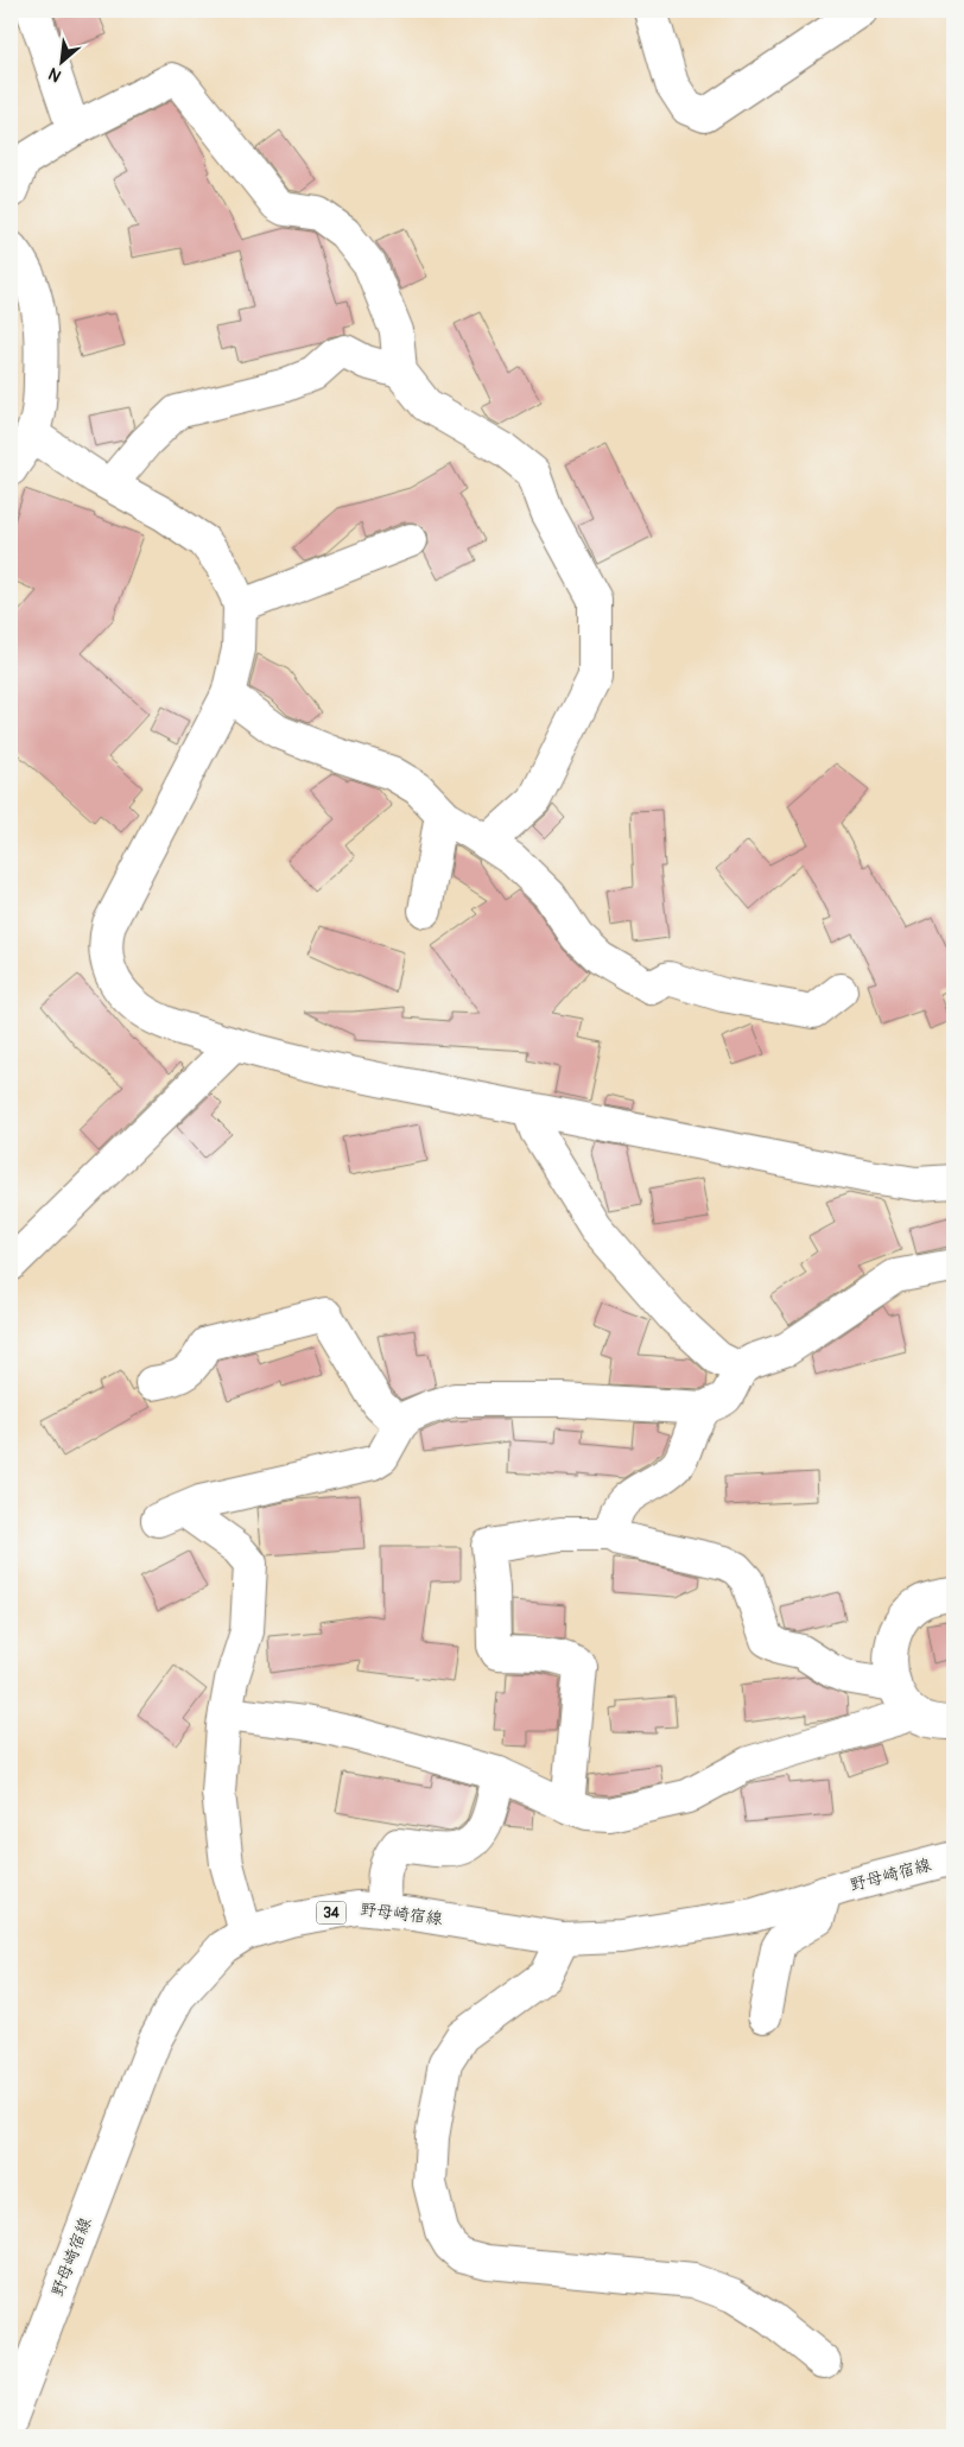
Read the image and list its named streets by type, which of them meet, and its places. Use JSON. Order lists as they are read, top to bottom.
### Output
{
  "streets": {
    "street": ["野母崎宿線", "34"]
  },
  "north": "bottom left"
}
